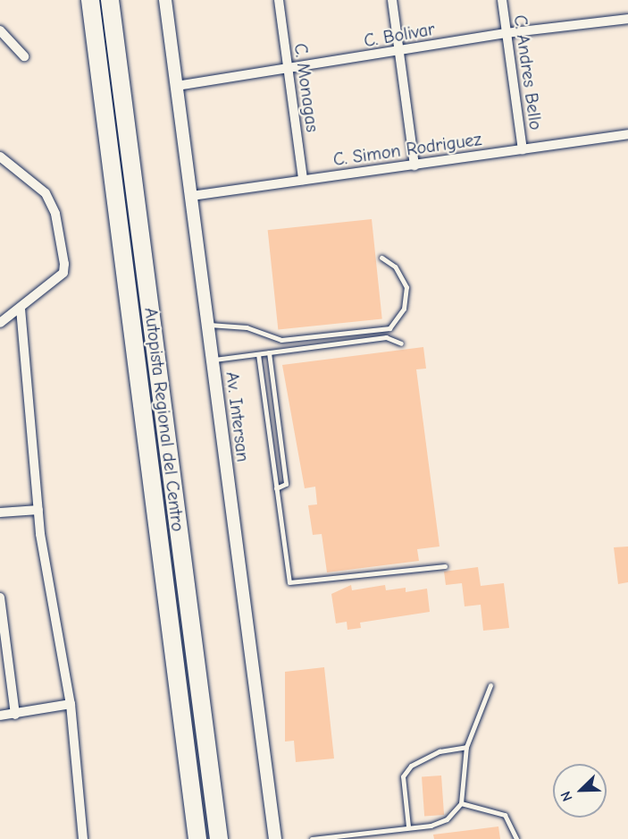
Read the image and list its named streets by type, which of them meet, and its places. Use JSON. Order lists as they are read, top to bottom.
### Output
{
  "streets": {
    "highway": ["Autopista Regional del Centro"],
    "street": [
      "C. Bolivar",
      "C. Andres Bello",
      "C. Monagas",
      "C. Simon Rodriguez",
      "Av. Intersan"
    ]
  },
  "crossings": [
    ["C. Bolivar", "C. Andres Bello"],
    ["C. Bolivar", "C. Monagas"],
    ["C. Bolivar", "Av. Intersan"],
    ["C. Andres Bello", "C. Simon Rodriguez"],
    ["C. Monagas", "C. Simon Rodriguez"],
    ["C. Simon Rodriguez", "Av. Intersan"]
  ],
  "north": "bottom left"
}
